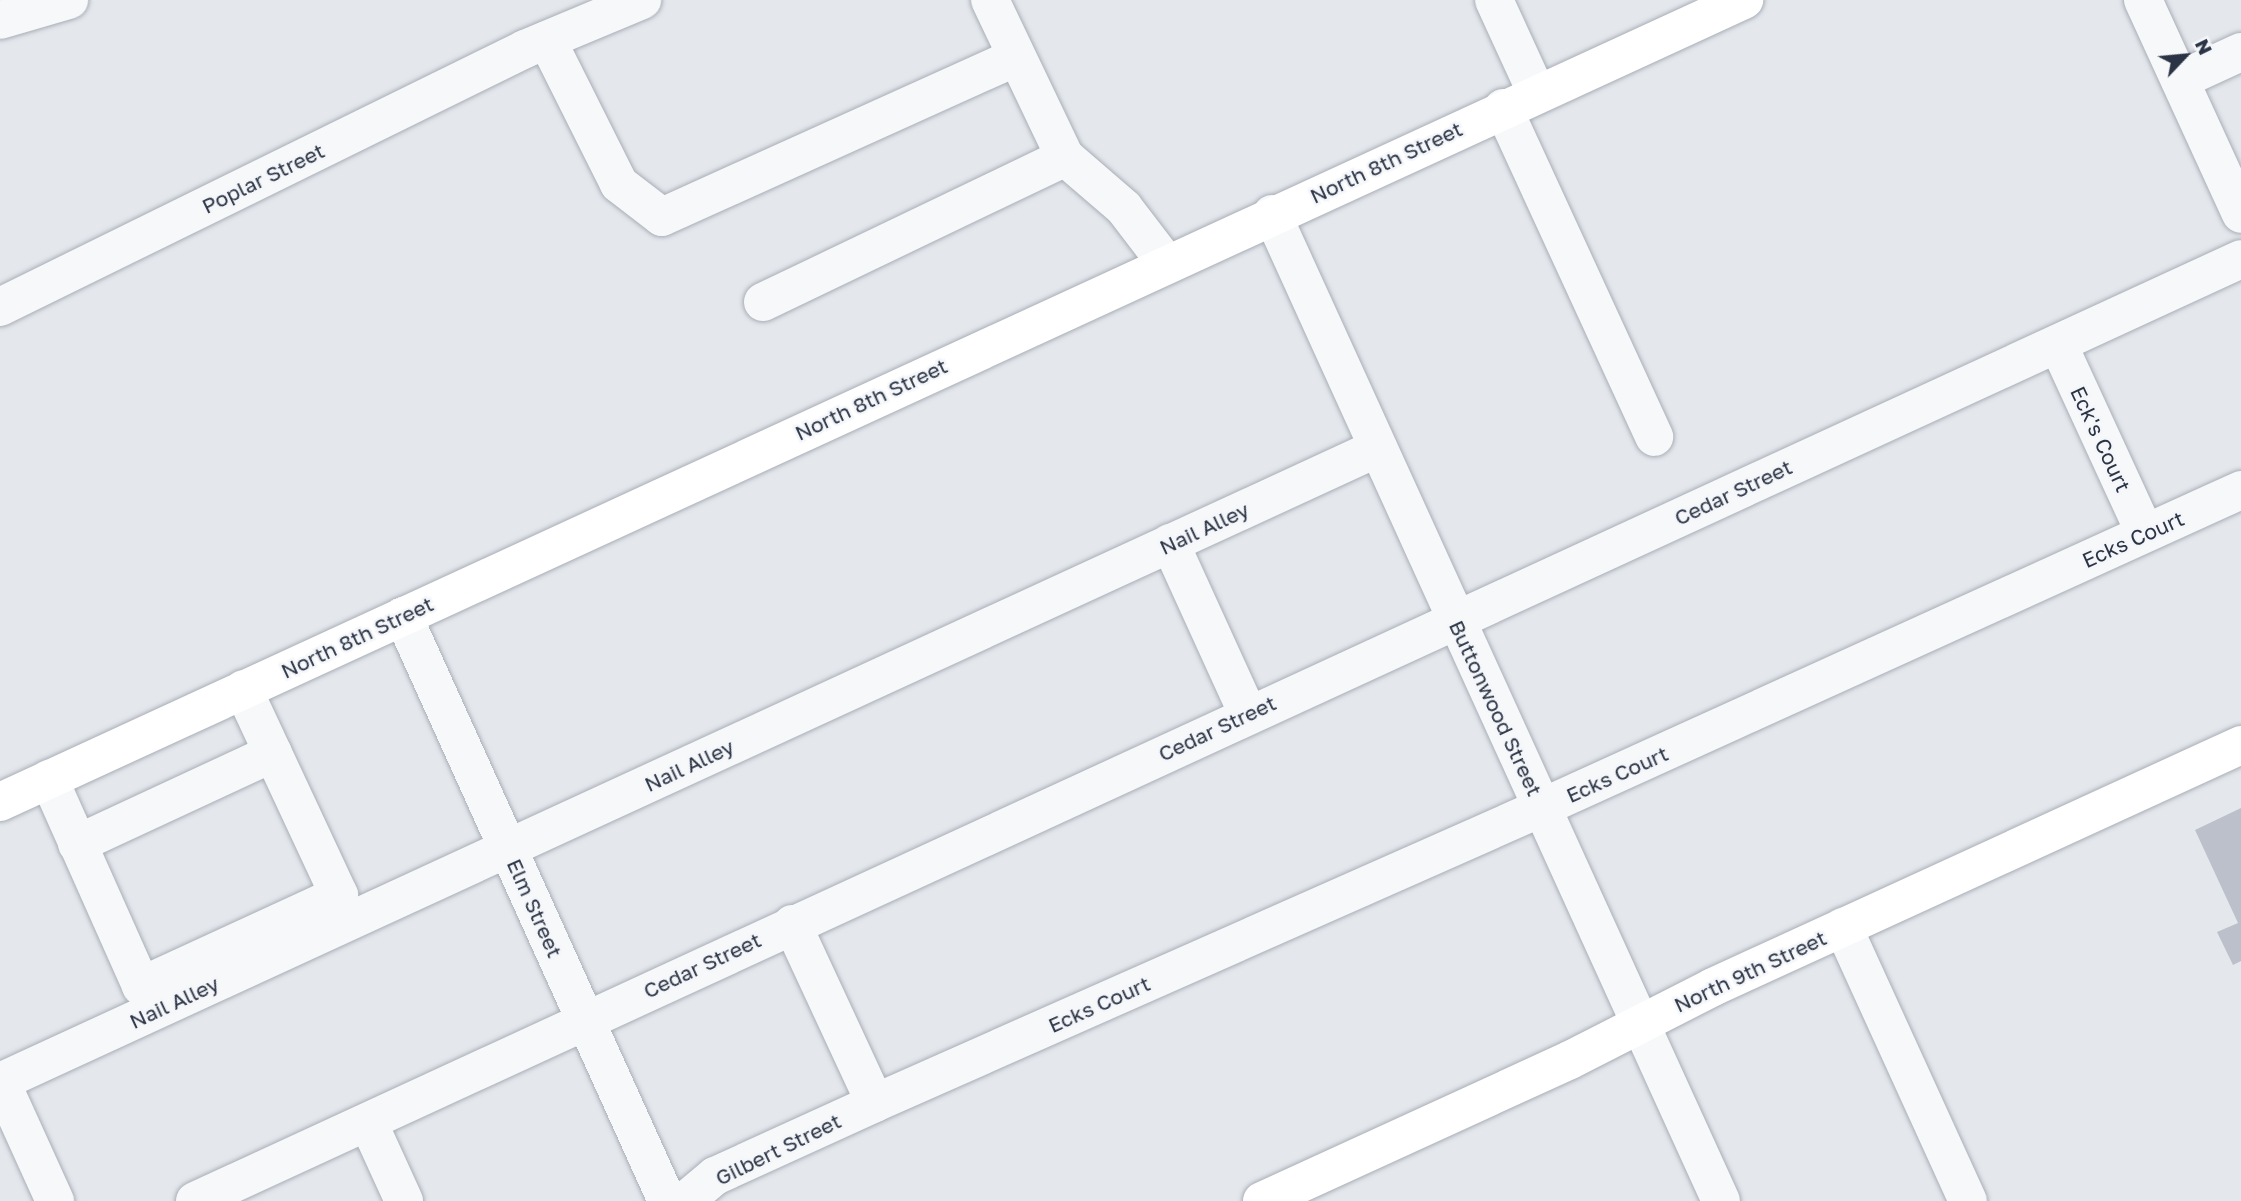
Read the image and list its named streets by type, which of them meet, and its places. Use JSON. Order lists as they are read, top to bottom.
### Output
{
  "streets": {
    "main road": ["North 8th Street", "North 9th Street"],
    "street": [
      "Poplar Street",
      "Eck's Court",
      "Cedar Street",
      "Nail Alley",
      "Ecks Court",
      "Buttonwood Street",
      "Elm Street",
      "Gilbert Street"
    ]
  },
  "crossings": [
    ["North 8th Street", "Buttonwood Street"],
    ["North 8th Street", "Elm Street"],
    ["Eck's Court", "Cedar Street"],
    ["Eck's Court", "Ecks Court"],
    ["Cedar Street", "Buttonwood Street"],
    ["Cedar Street", "Elm Street"],
    ["Nail Alley", "Buttonwood Street"],
    ["Nail Alley", "Elm Street"],
    ["Ecks Court", "Buttonwood Street"],
    ["Ecks Court", "Gilbert Street"],
    ["Buttonwood Street", "North 9th Street"]
  ],
  "north": "top right"
}
